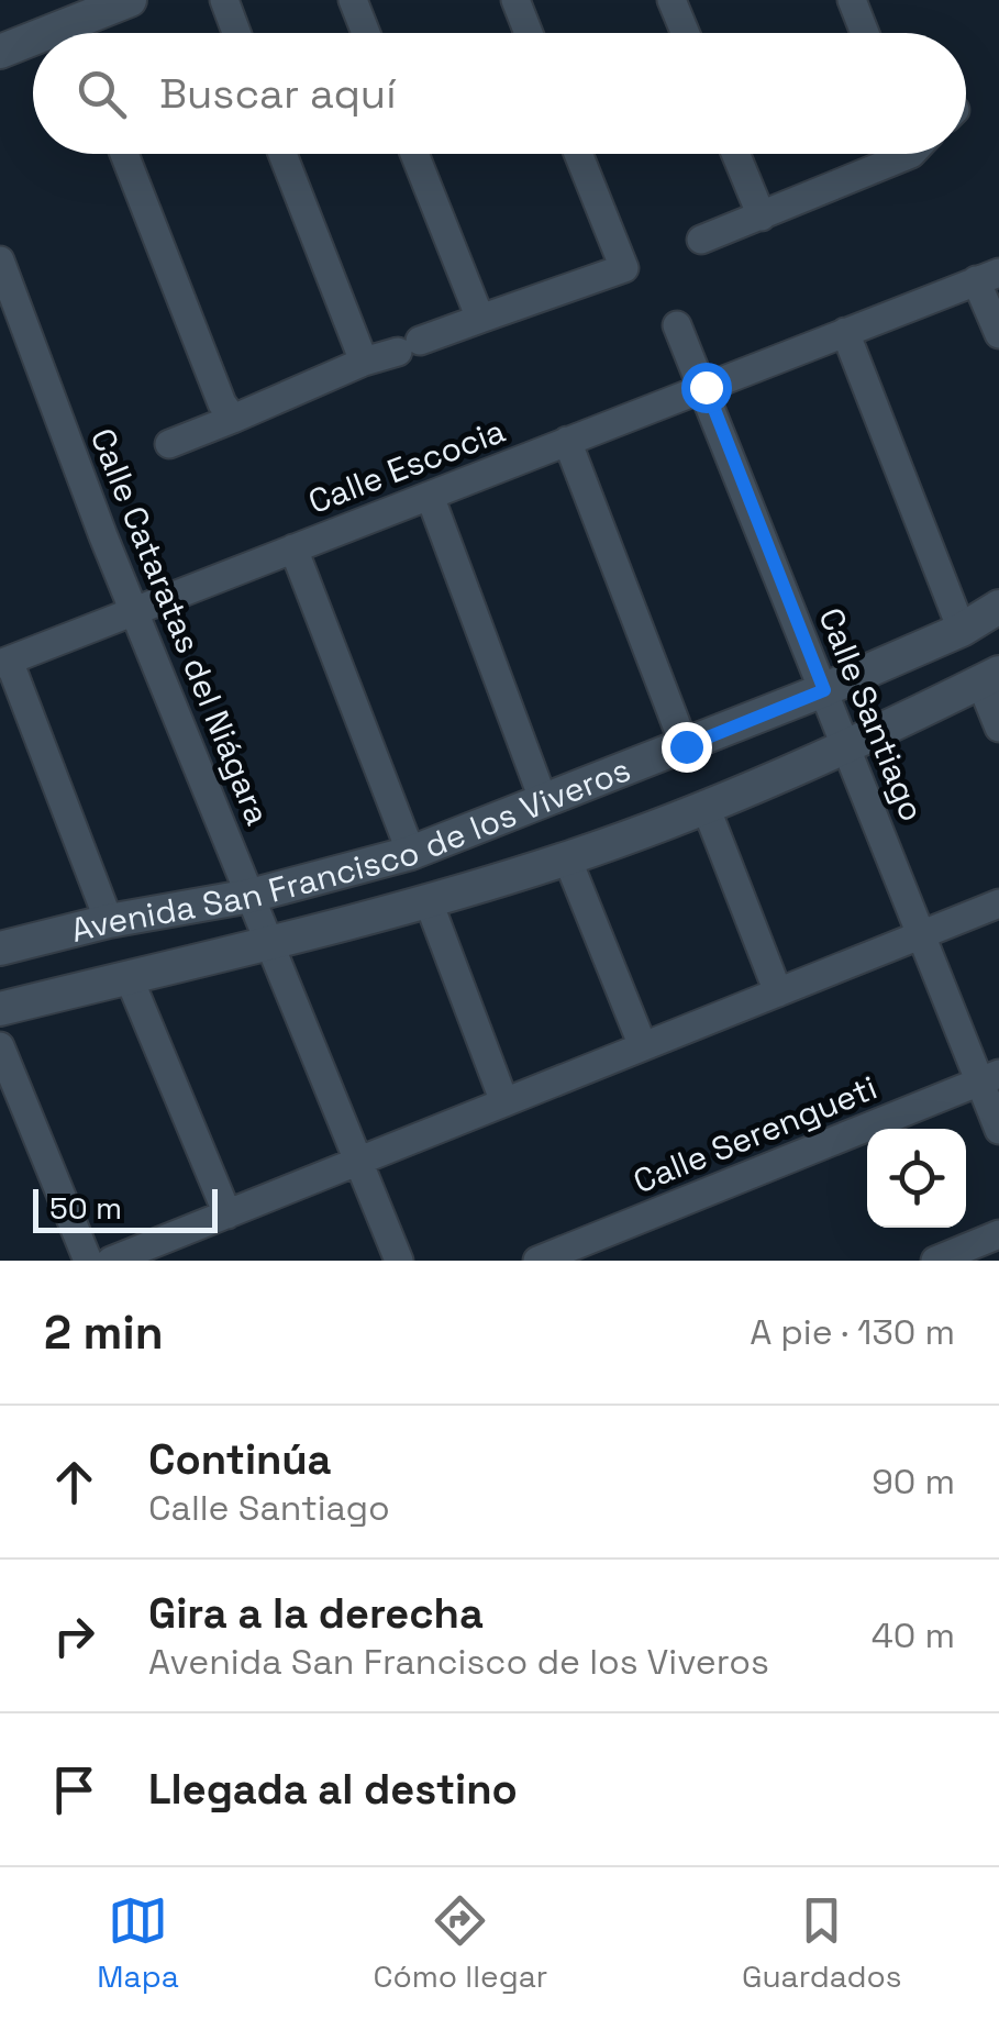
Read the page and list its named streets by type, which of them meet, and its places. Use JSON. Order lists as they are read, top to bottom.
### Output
{
  "streets": {
    "street": [
      "Calle Escocia",
      "Calle Cataratas del Niágara",
      "Calle Santiago",
      "Avenida San Francisco de los Viveros",
      "Calle Serengueti"
    ]
  },
  "crossings": [
    ["Calle Escocia", "Calle Cataratas del Niágara"],
    ["Calle Escocia", "Calle Santiago"],
    ["Calle Cataratas del Niágara", "Avenida San Francisco de los Viveros"],
    ["Calle Santiago", "Avenida San Francisco de los Viveros"],
    ["Calle Santiago", "Calle Serengueti"]
  ],
  "scale_bar": "50 m",
  "page": {
    "search": "Buscar aquí",
    "scale": "50 m",
    "heading": ["2 min", "A pie · 130 m"],
    "list": [
      ["Continúa", "Calle Santiago", "90 m"],
      ["Gira a la derecha", "Avenida San Francisco de los Viveros", "40 m"],
      "Llegada al destino"
    ],
    "nav": ["Mapa", "Cómo llegar", "Guardados"]
  }
}
